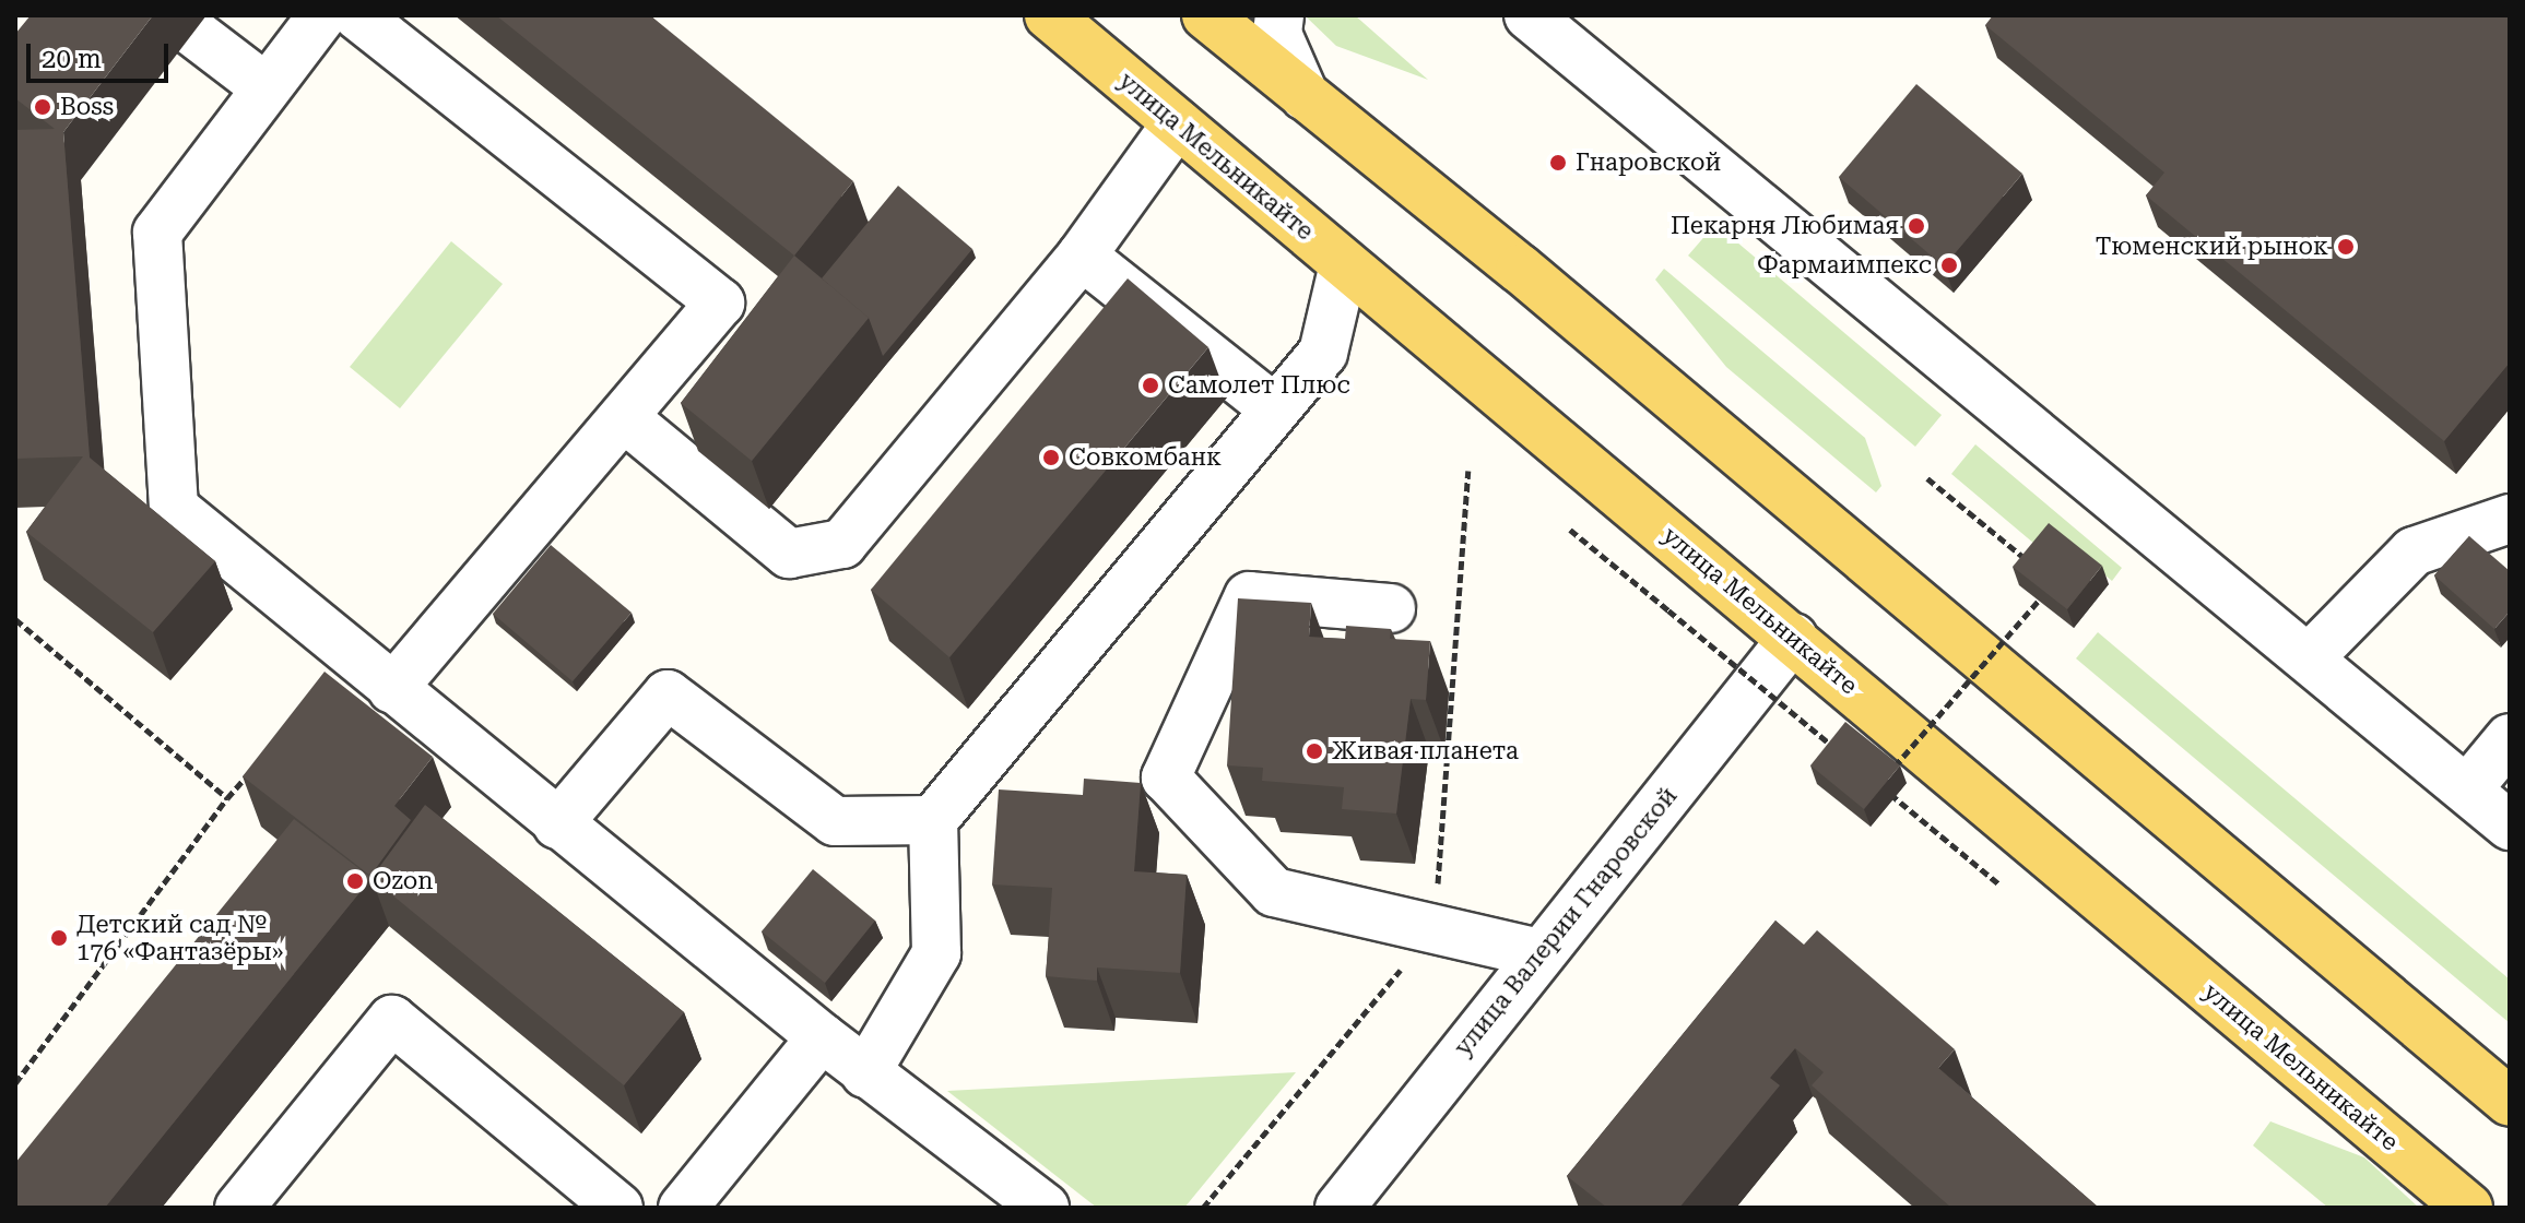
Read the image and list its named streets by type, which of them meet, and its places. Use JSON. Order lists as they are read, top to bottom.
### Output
{
  "streets": {
    "main road": ["улица Мельникайте"],
    "street": ["улица Валерии Гнаровской"]
  },
  "crossings": [
    ["улица Мельникайте", "улица Валерии Гнаровской"]
  ],
  "places": [
    "Boss",
    "Гнаровской",
    "Пекарня Любимая",
    "Тюменский рынок",
    "Фармаимпекс",
    "Самолет Плюс",
    "Совкомбанк",
    "Живая планета",
    "Ozon",
    "Детский сад № 176 «Фантазёры»"
  ],
  "scale_bar": "20 m"
}
